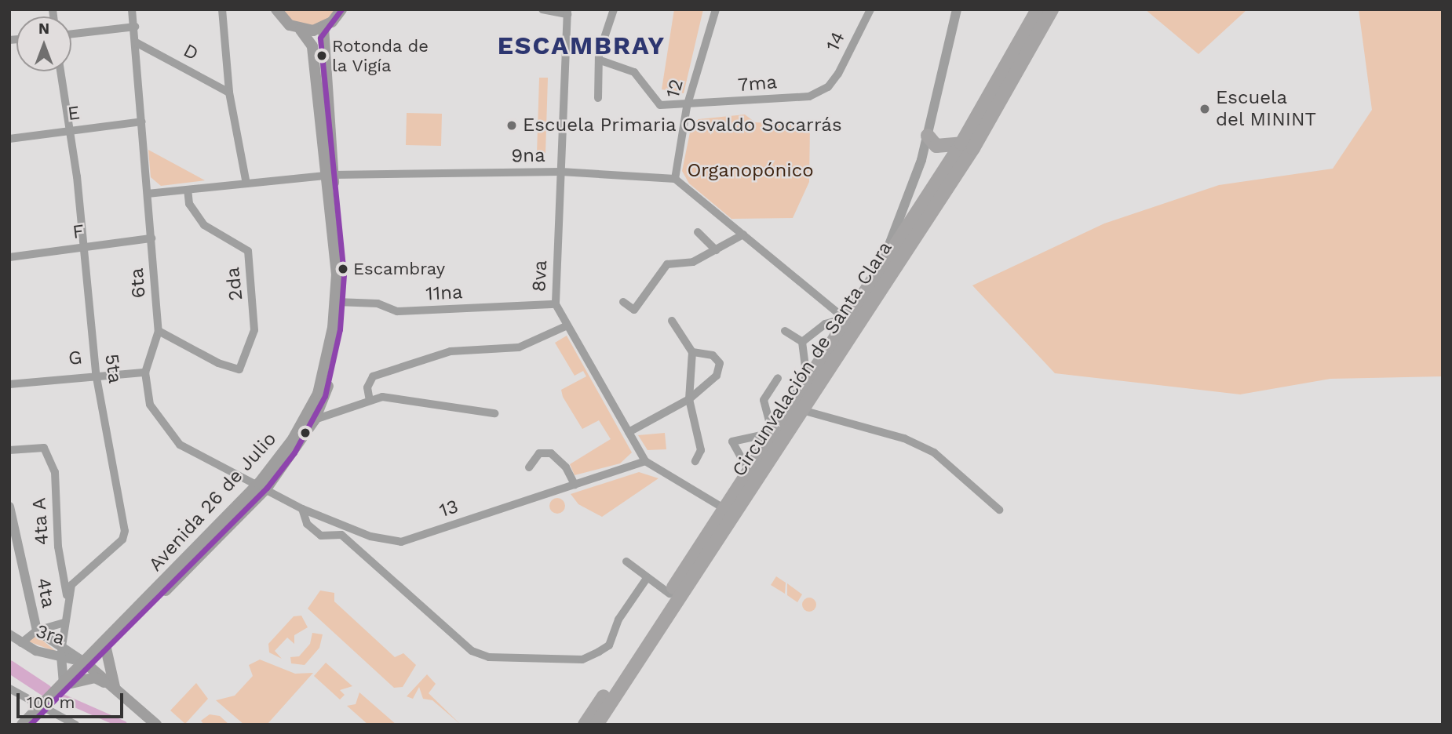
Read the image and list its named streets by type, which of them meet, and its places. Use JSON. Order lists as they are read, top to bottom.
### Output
{
  "streets": {
    "highway": ["Circunvalación de Santa Clara"],
    "main road": ["Avenida 26 de Julio"],
    "street": [
      "14",
      "D",
      "7ma",
      "12",
      "E",
      "9na",
      "F",
      "8va",
      "6ta",
      "2da",
      "11na",
      "G",
      "5ta",
      "13",
      "4ta A",
      "4ta",
      "3ra"
    ]
  },
  "crossings": [
    ["14", "7ma"],
    ["D", "6ta"],
    ["7ma", "12"],
    ["12", "9na"],
    ["E", "6ta"],
    ["E", "5ta"],
    ["9na", "8va"],
    ["9na", "6ta"],
    ["9na", "2da"],
    ["9na", "Avenida 26 de Julio"],
    ["F", "6ta"],
    ["F", "5ta"],
    ["8va", "11na"],
    ["8va", "Circunvalación de Santa Clara"],
    ["8va", "13"],
    ["6ta", "2da"],
    ["6ta", "G"],
    ["6ta", "Avenida 26 de Julio"],
    ["6ta", "13"],
    ["11na", "Avenida 26 de Julio"],
    ["G", "5ta"],
    ["5ta", "4ta A"],
    ["Avenida 26 de Julio", "13"],
    ["Avenida 26 de Julio", "4ta"],
    ["4ta", "3ra"]
  ],
  "districts": ["ESCAMBRAY"],
  "parks": ["Organopónico"],
  "places": [
    "Rotonda de la Vigía",
    "Escuela del MININT",
    "Escuela Primaria Osvaldo Socarrás",
    "Escambray"
  ],
  "scale_bar": "100 m",
  "north": "top"
}
